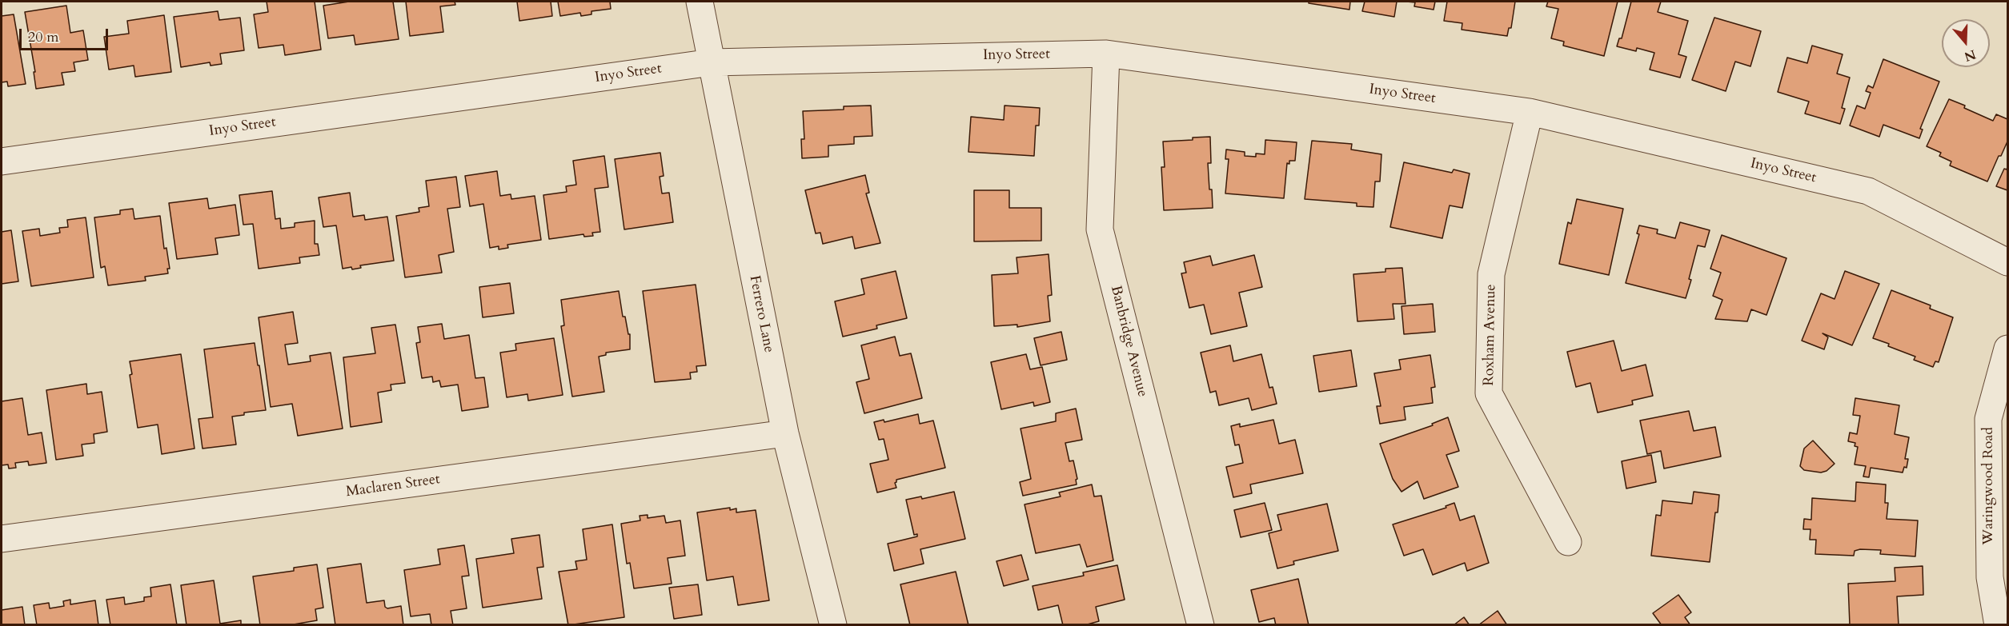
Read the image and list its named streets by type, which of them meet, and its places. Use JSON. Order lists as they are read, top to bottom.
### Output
{
  "streets": {
    "street": [
      "Inyo Street",
      "Ferrero Lane",
      "Roxham Avenue",
      "Banbridge Avenue",
      "Maclaren Street",
      "Waringwood Road"
    ]
  },
  "crossings": [
    ["Inyo Street", "Ferrero Lane"],
    ["Inyo Street", "Roxham Avenue"],
    ["Inyo Street", "Banbridge Avenue"],
    ["Ferrero Lane", "Maclaren Street"]
  ],
  "scale_bar": "20 m",
  "north": "bottom"
}
